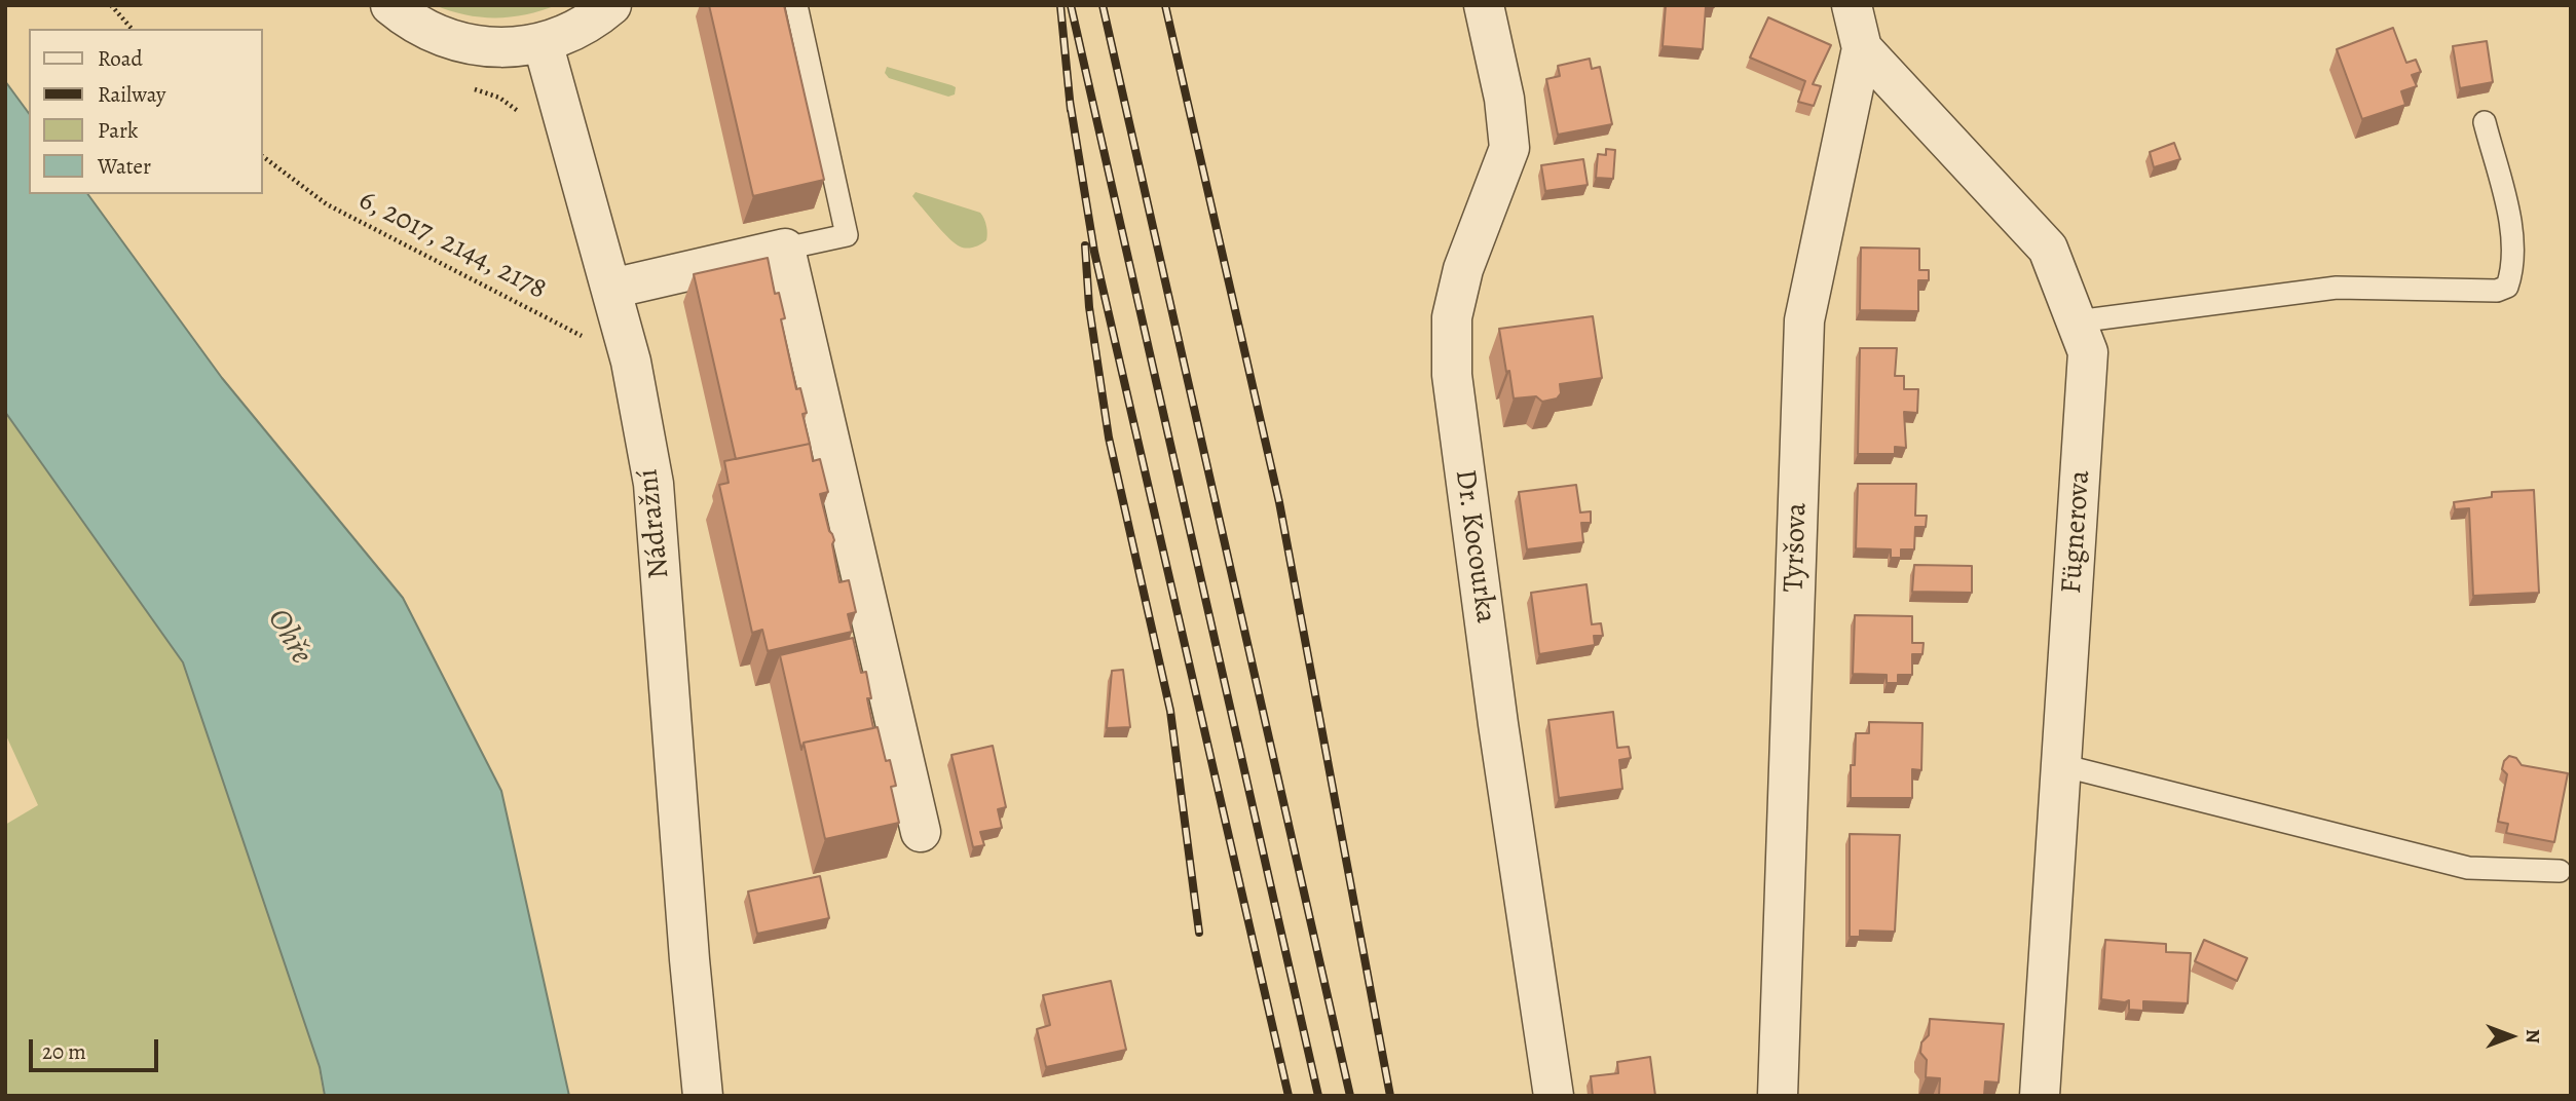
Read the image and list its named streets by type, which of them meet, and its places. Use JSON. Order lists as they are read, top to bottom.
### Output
{
  "streets": {
    "street": [
      "Nádražní",
      "Fügnerova",
      "Dr. Kocourka",
      "Tyršova"
    ],
    "path": ["6, 2017, 2144, 2178"]
  },
  "crossings": [
    ["6, 2017, 2144, 2178", "Nádražní"],
    ["Fügnerova", "Tyršova"]
  ],
  "water": ["Ohře"],
  "legend": [
    "Road",
    "Railway",
    "Park",
    "Water"
  ],
  "scale_bar": "20 m",
  "north": "right"
}
